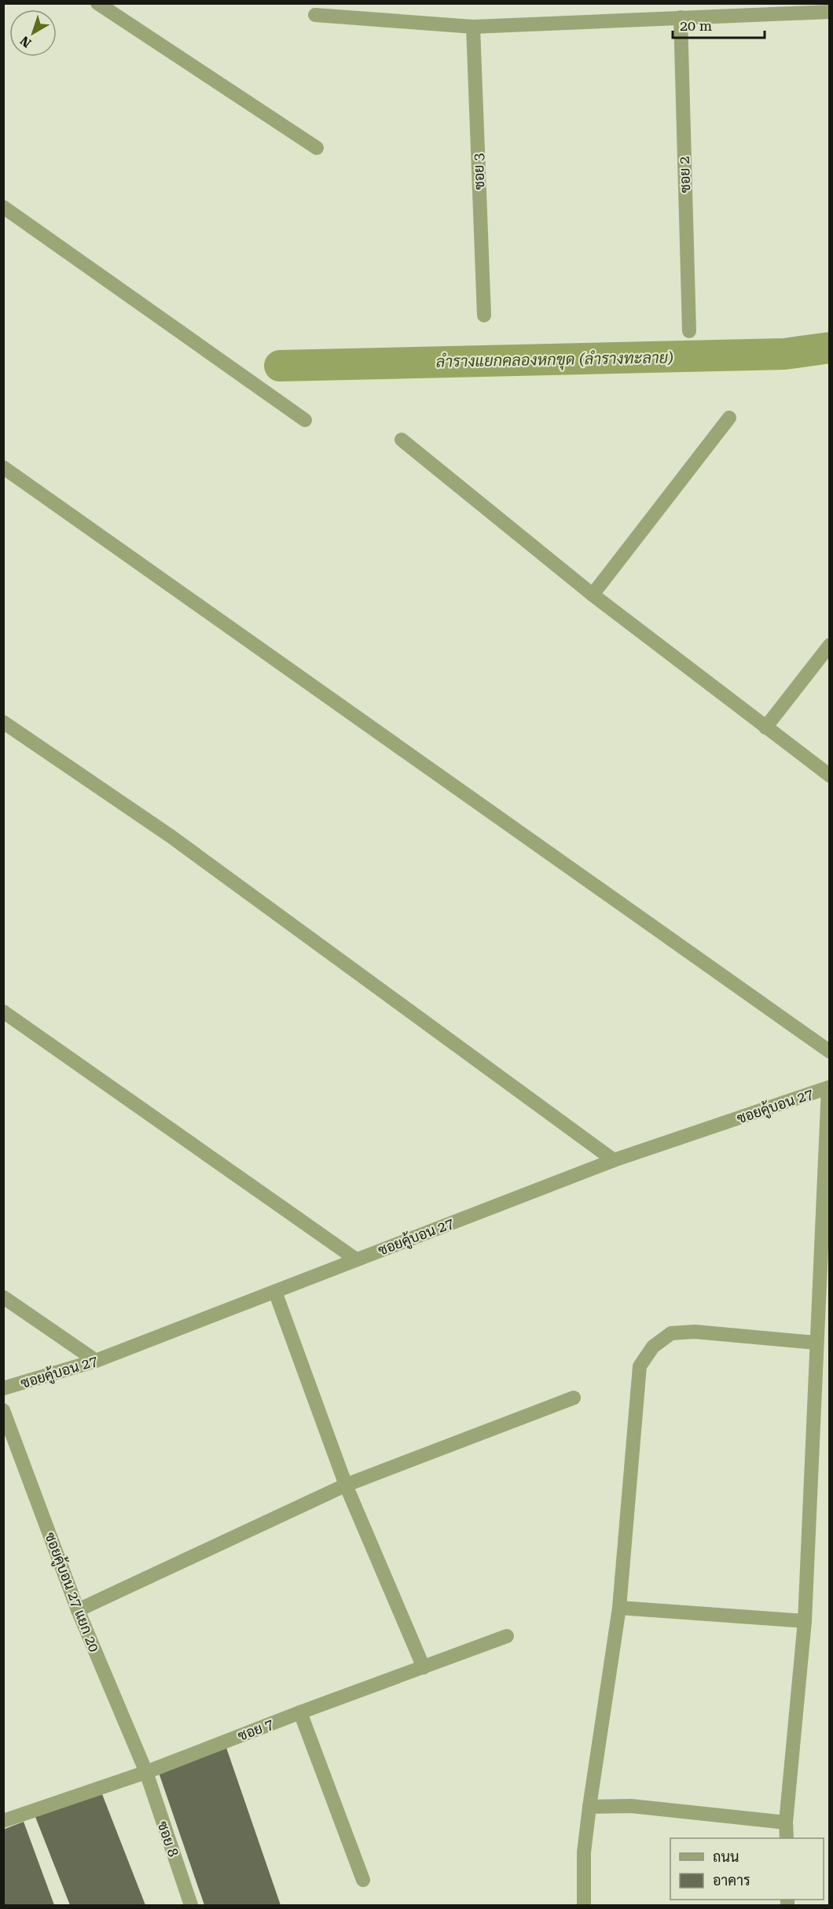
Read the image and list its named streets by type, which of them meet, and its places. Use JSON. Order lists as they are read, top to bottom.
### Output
{
  "streets": {
    "street": [
      "ซอย 3",
      "ซอย 2",
      "ซอยคู้บอน 27",
      "ซอยคู้บอน 27 แยก 20",
      "ซอย 7",
      "ซอย 8"
    ]
  },
  "crossings": [
    ["ซอยคู้บอน 27 แยก 20", "ซอย 7"],
    ["ซอยคู้บอน 27 แยก 20", "ซอย 8"],
    ["ซอย 7", "ซอย 8"]
  ],
  "water": ["ลำรางแยกคลองหกขุด (ลำรางทะลาย)"],
  "legend": ["ถนน", "อาคาร"],
  "scale_bar": "20 m",
  "north": "bottom left"
}
